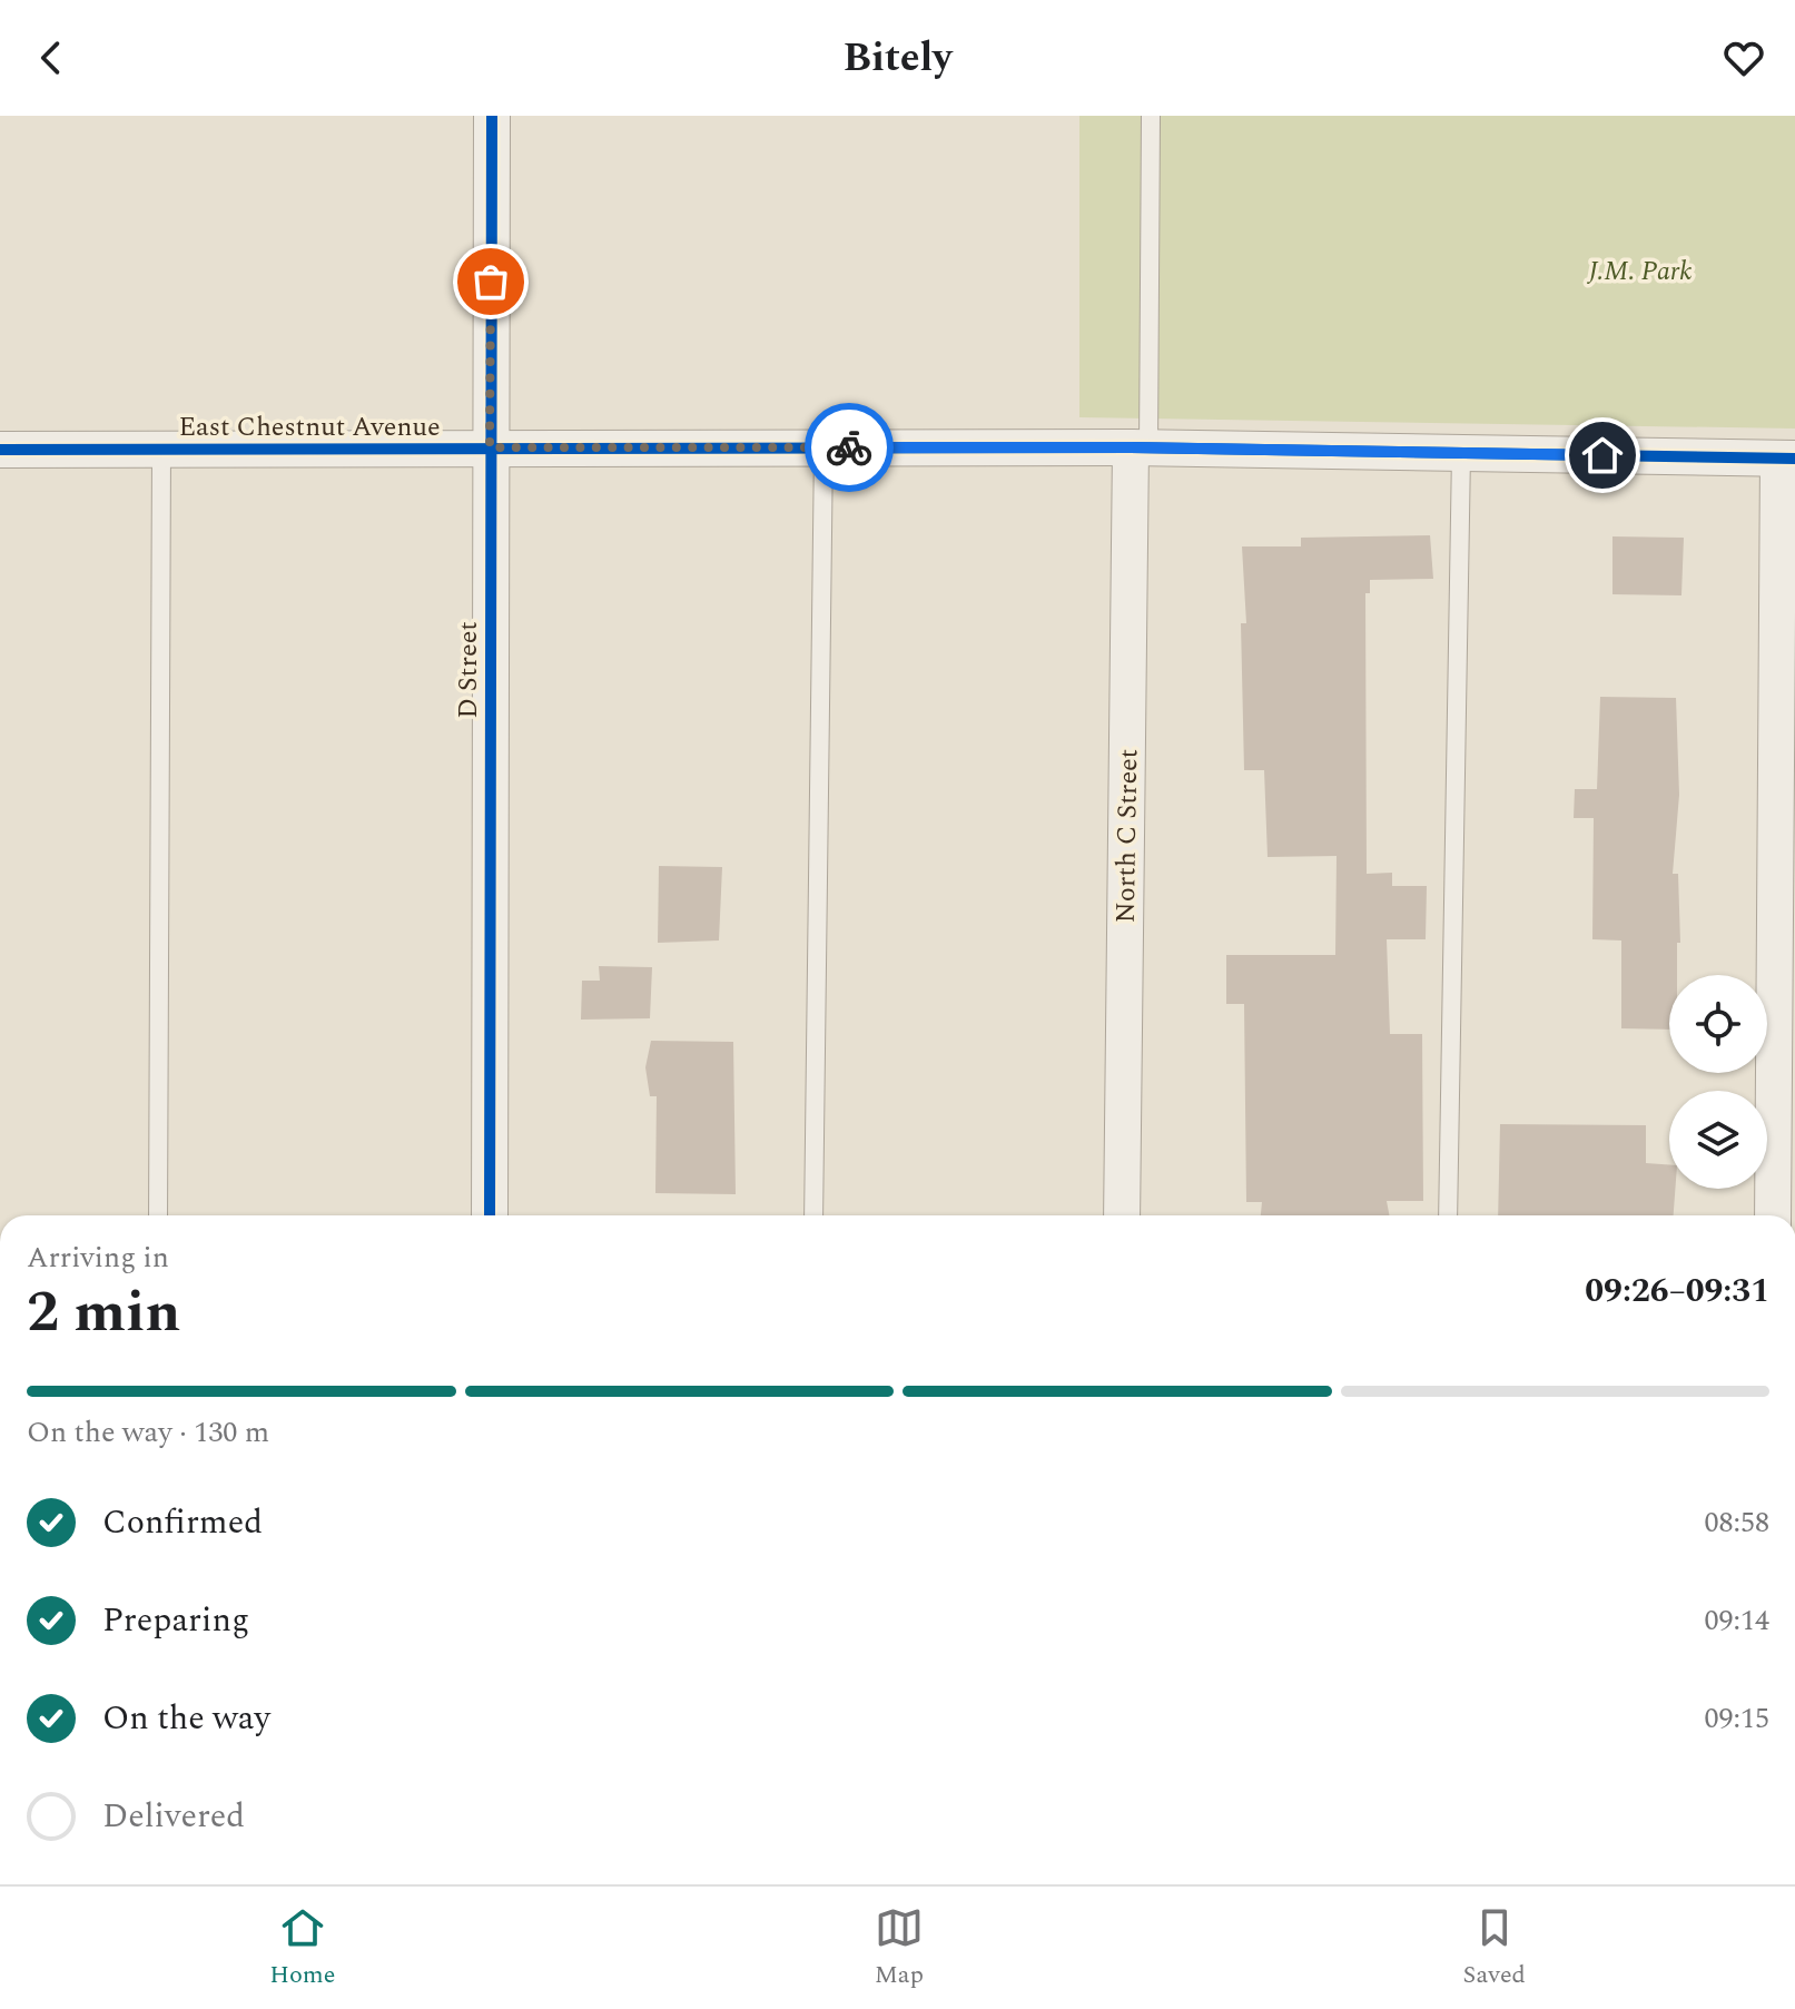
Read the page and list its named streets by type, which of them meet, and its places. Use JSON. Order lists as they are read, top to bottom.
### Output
{
  "streets": {
    "street": ["East Chestnut Avenue", "D Street", "North C Street"]
  },
  "crossings": [
    ["East Chestnut Avenue", "D Street"],
    ["East Chestnut Avenue", "North C Street"]
  ],
  "parks": ["J.M. Park"],
  "page": {
    "header": "Bitely",
    "heading": ["2 min", "Arriving in", "09:26–09:31"],
    "bar": "On the way · 130 m",
    "list": [
      ["Confirmed", "08:58"],
      ["Preparing", "09:14"],
      ["On the way", "09:15"],
      "Delivered"
    ],
    "tabs": ["Home", "Map", "Saved"]
  }
}
